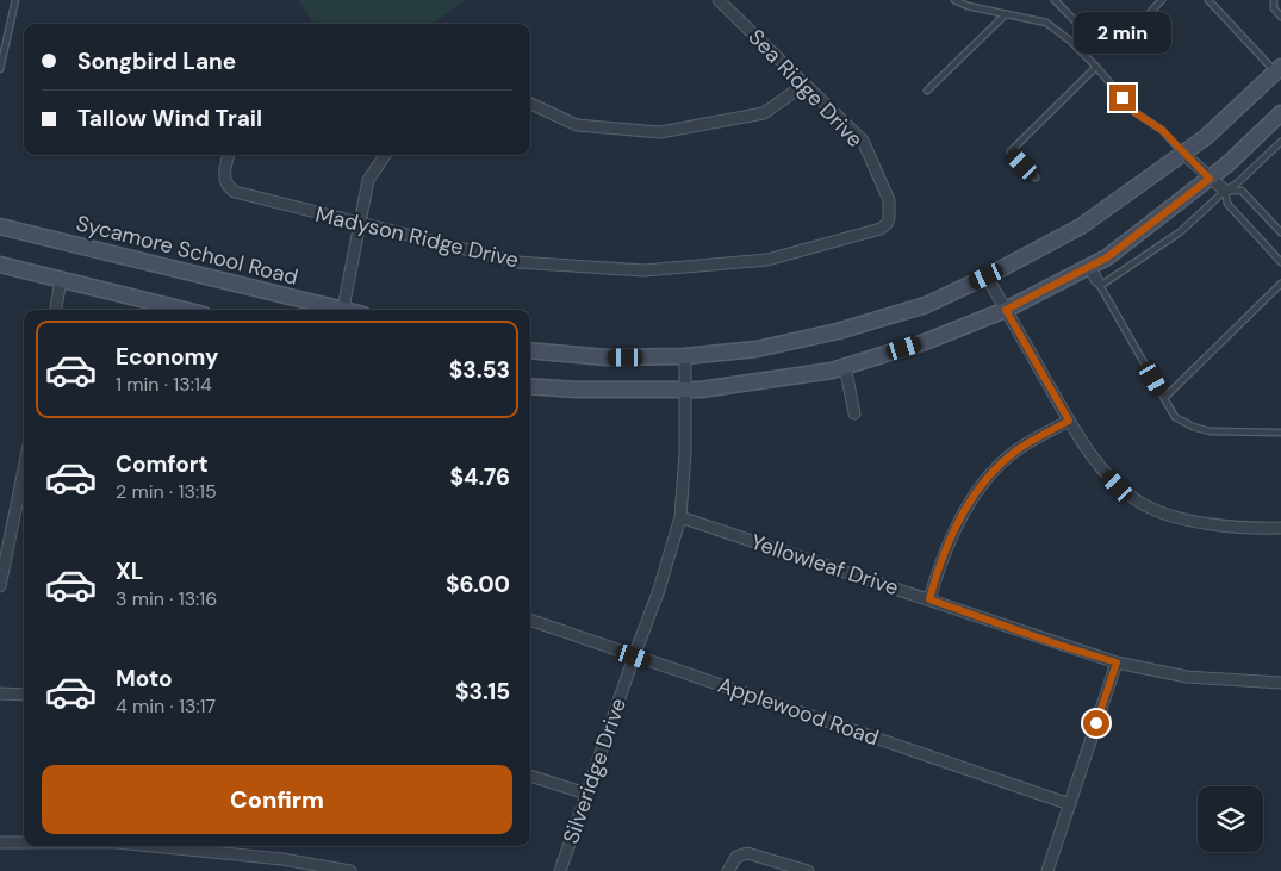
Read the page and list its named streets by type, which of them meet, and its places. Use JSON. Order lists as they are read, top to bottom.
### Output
{
  "streets": {
    "main road": ["Sycamore School Road"],
    "street": [
      "Sea Ridge Drive",
      "Madyson Ridge Drive",
      "Yellowleaf Drive",
      "Applewood Road",
      "Silveridge Drive"
    ]
  },
  "crossings": [
    ["Sea Ridge Drive", "Madyson Ridge Drive"],
    ["Yellowleaf Drive", "Silveridge Drive"],
    ["Applewood Road", "Silveridge Drive"]
  ],
  "page": {
    "bubble": "2 min",
    "banner": ["Songbird Lane", "Tallow Wind Trail"],
    "list": [
      {
        "name": "Economy",
        "note": "1 min · 13:14",
        "value": "$3.53"
      },
      {
        "name": "Comfort",
        "note": "2 min · 13:15",
        "value": "$4.76"
      },
      {
        "name": "XL",
        "note": "3 min · 13:16",
        "value": "$6.00"
      },
      {
        "name": "Moto",
        "note": "4 min · 13:17",
        "value": "$3.15"
      }
    ],
    "buttons": "Confirm"
  }
}
